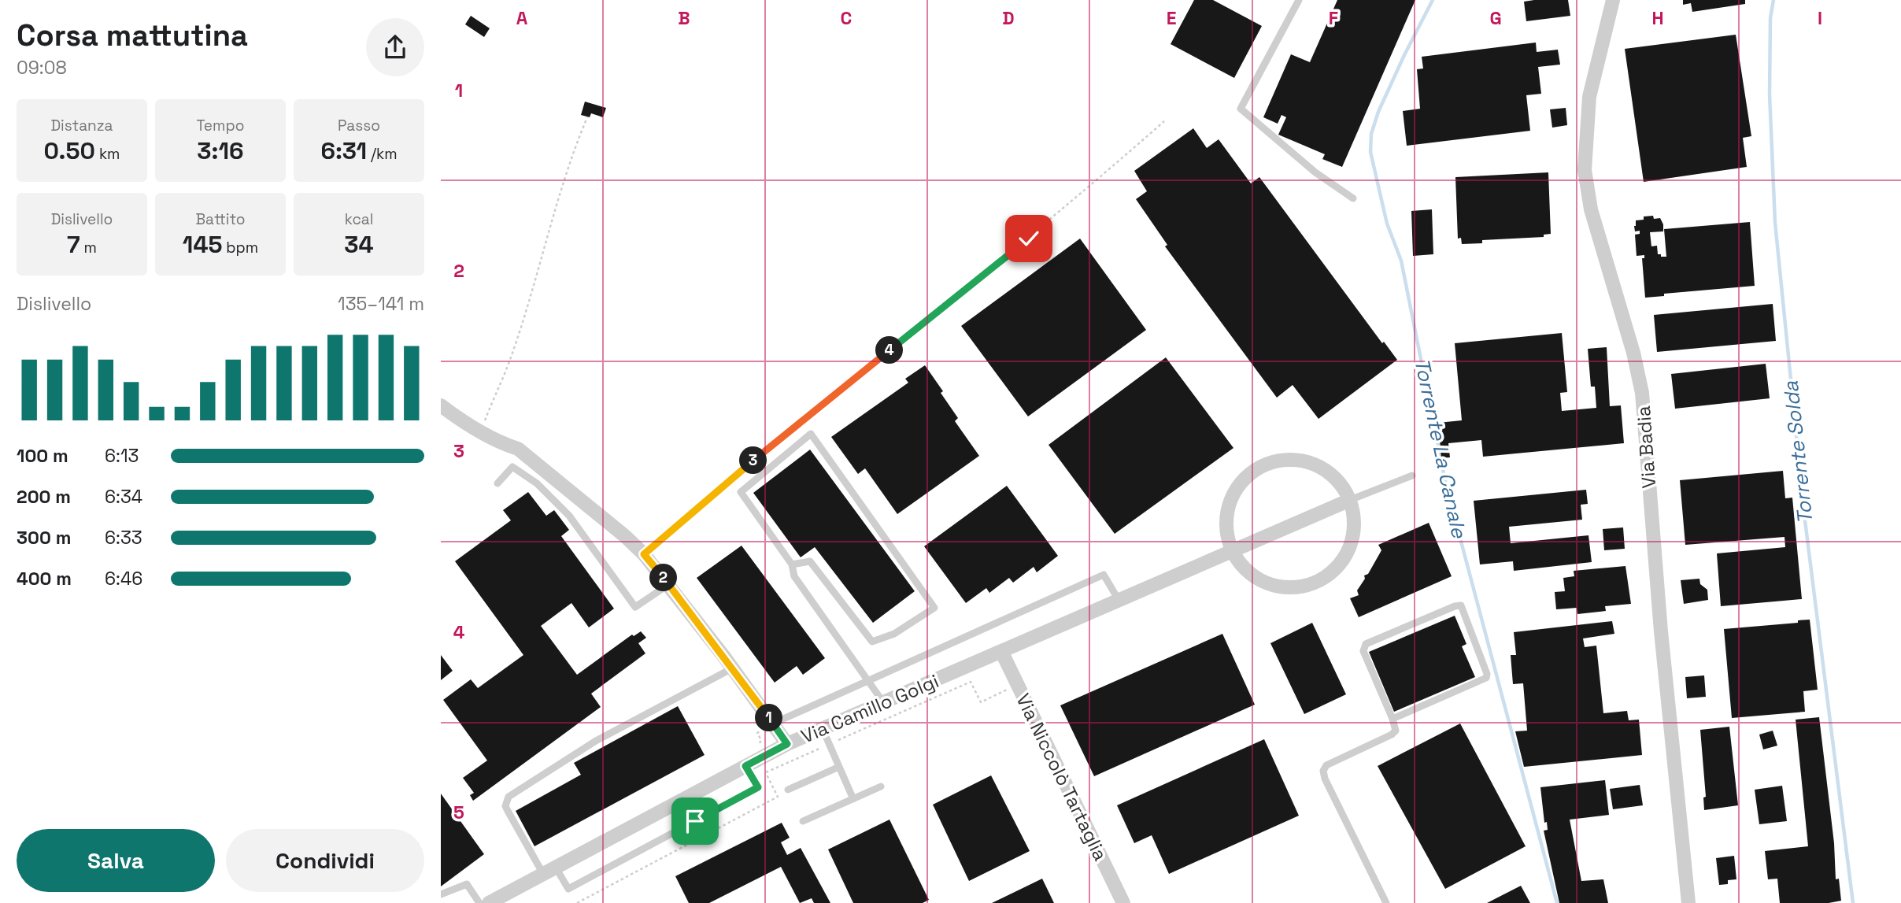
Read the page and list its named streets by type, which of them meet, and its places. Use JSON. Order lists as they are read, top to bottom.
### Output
{
  "streets": {
    "street": ["Via Badia", "Via Camillo Golgi", "Via Niccolò Tartaglia"]
  },
  "crossings": [
    ["Via Camillo Golgi", "Via Niccolò Tartaglia"]
  ],
  "water": ["Torrente La Canale", "Torrente Solda"],
  "page": {
    "heading": ["Corsa mattutina", "09:08"],
    "stats": [
      ["Distanza", "0.50 km"],
      ["Tempo", "3:16"],
      ["Passo", "6:31 /km"],
      ["Dislivello", "7 m"],
      ["Battito", "145 bpm"],
      ["kcal", "34"]
    ],
    "chart": ["Dislivello", "135–141 m"],
    "pins": [
      "4",
      "3",
      "2",
      "1"
    ],
    "list": [
      {
        "name": "100 m",
        "note": "6:13"
      },
      {
        "name": "200 m",
        "note": "6:34"
      },
      {
        "name": "300 m",
        "note": "6:33"
      },
      {
        "name": "400 m",
        "note": "6:46"
      }
    ],
    "buttons": ["Salva", "Condividi"]
  },
  "grid": {
    "columns": [
      "A",
      "B",
      "C",
      "D",
      "E",
      "F",
      "G",
      "H",
      "I"
    ],
    "rows": [
      "1",
      "2",
      "3",
      "4",
      "5"
    ]
  }
}
